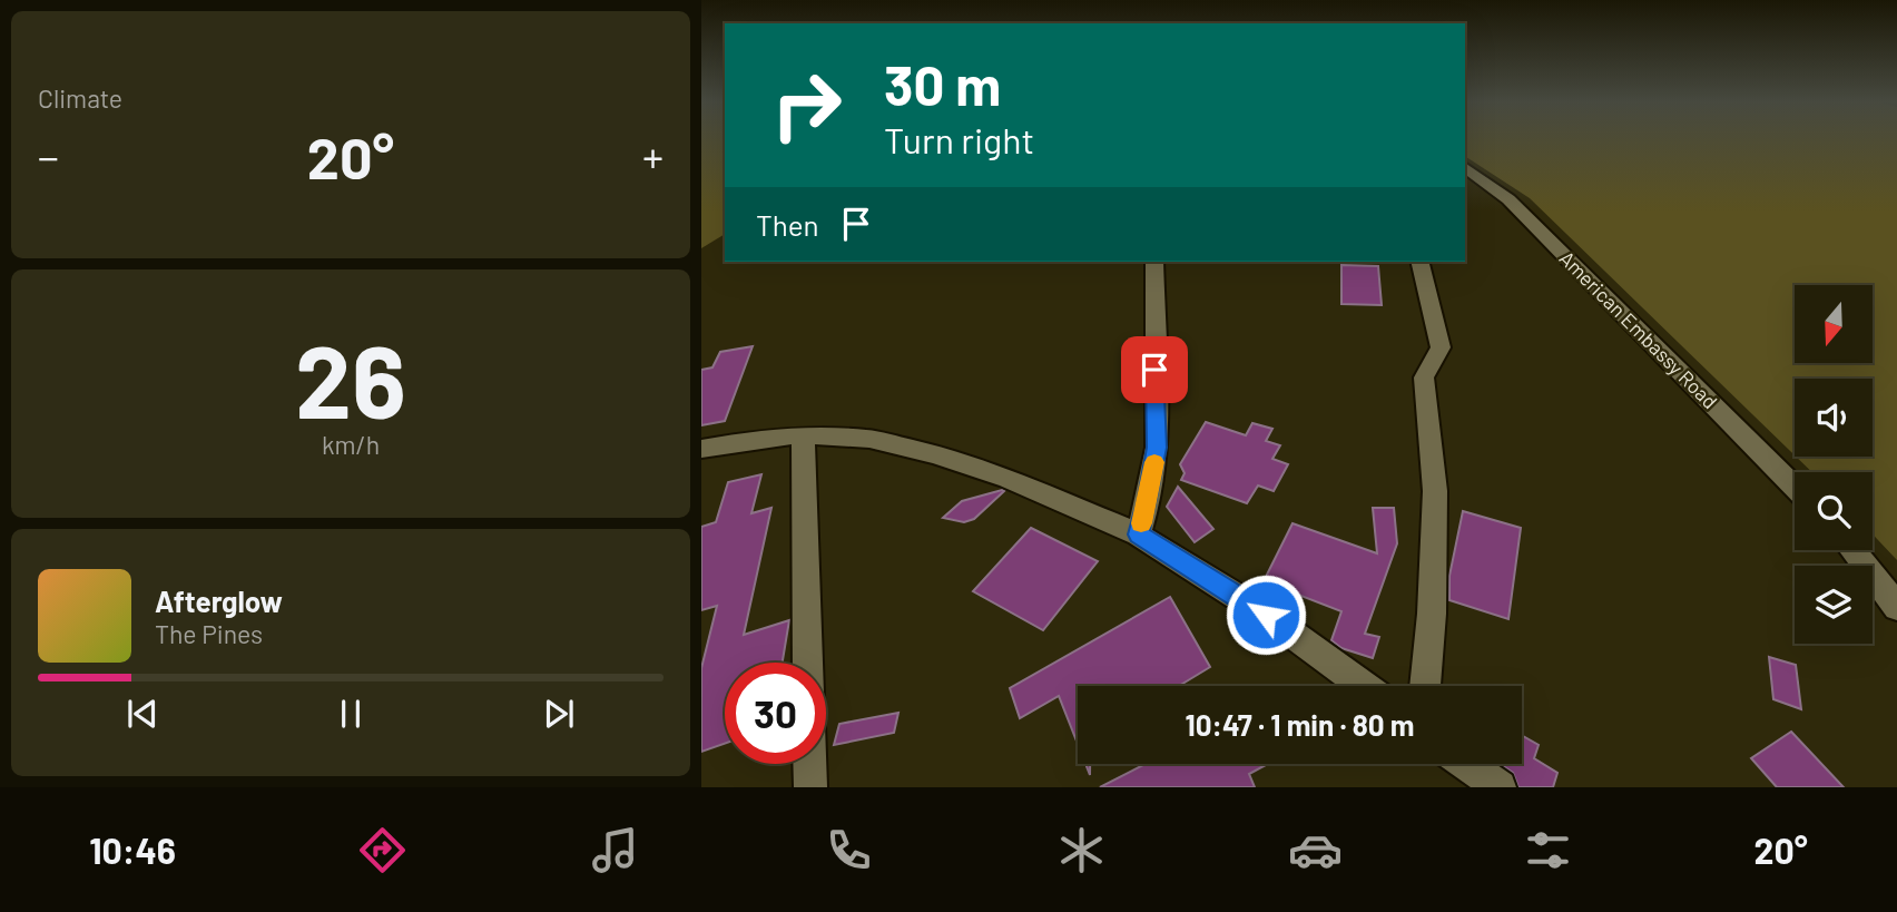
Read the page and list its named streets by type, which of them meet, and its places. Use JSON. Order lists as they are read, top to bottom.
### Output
{
  "streets": {
    "street": ["American Embassy Road"]
  },
  "north": "bottom",
  "page": {
    "tile": [
      "Climate",
      ["26", "km/h"]
    ],
    "turn": ["30 m", "Turn right"],
    "heat": ["−", "20°", "+"],
    "then": "Then",
    "song": ["Afterglow", "The Pines"],
    "limit": "30",
    "trip": "10:47 · 1 min · 80 m",
    "tabs": ["10:46", "20°"]
  }
}
